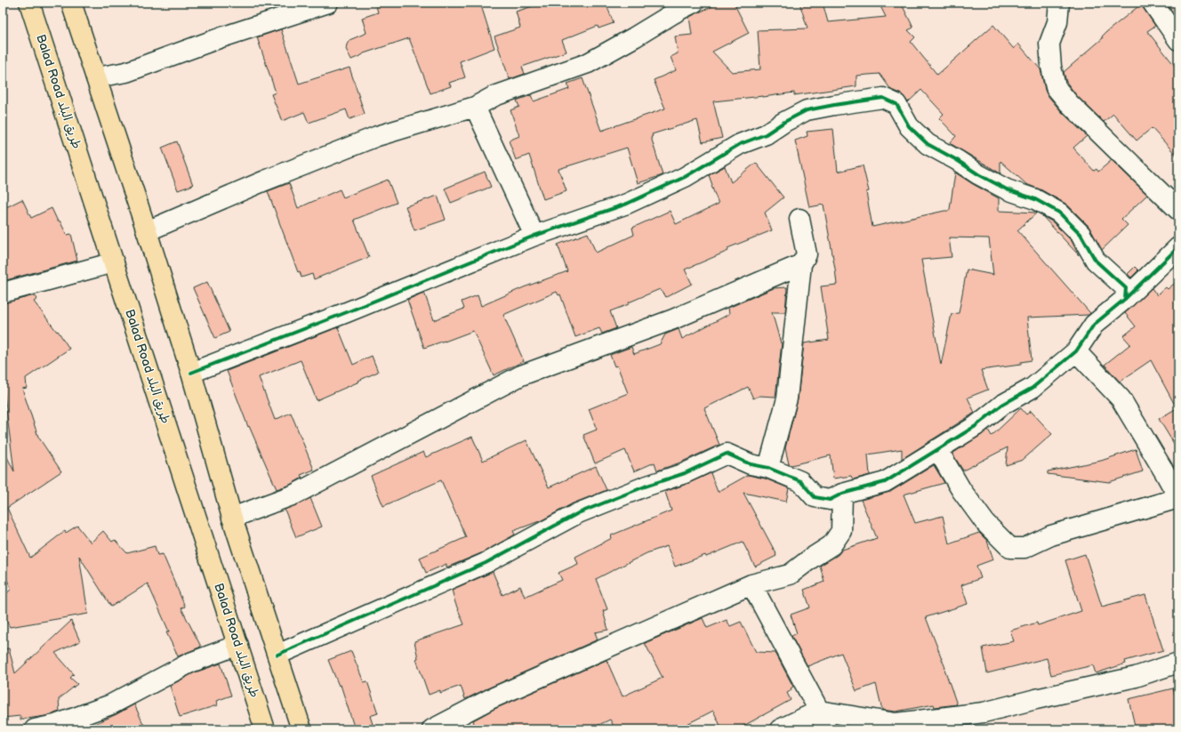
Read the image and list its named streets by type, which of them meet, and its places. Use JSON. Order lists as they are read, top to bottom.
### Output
{
  "streets": {
    "highway": ["Balad Road طريق البلد"]
  }
}
